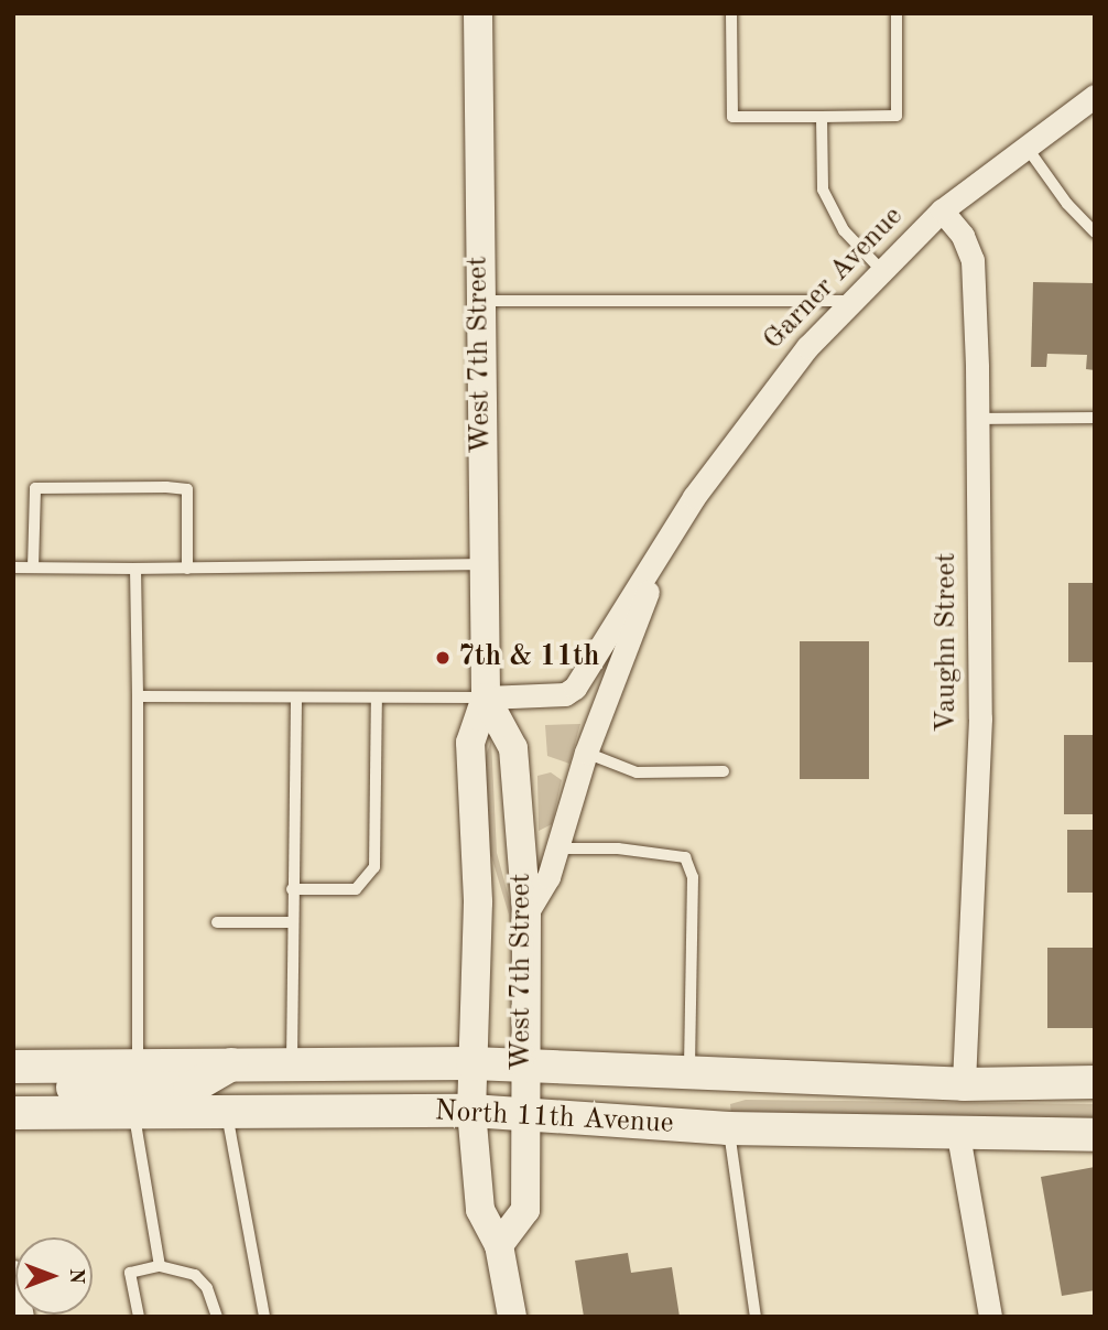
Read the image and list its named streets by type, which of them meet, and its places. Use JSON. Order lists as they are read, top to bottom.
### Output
{
  "streets": {
    "main road": ["North 11th Avenue"],
    "street": ["Garner Avenue", "West 7th Street", "Vaughn Street"]
  },
  "crossings": [
    ["Garner Avenue", "West 7th Street"],
    ["Garner Avenue", "Vaughn Street"],
    ["West 7th Street", "North 11th Avenue"],
    ["Vaughn Street", "North 11th Avenue"]
  ],
  "places": ["7th & 11th"],
  "north": "right"
}
